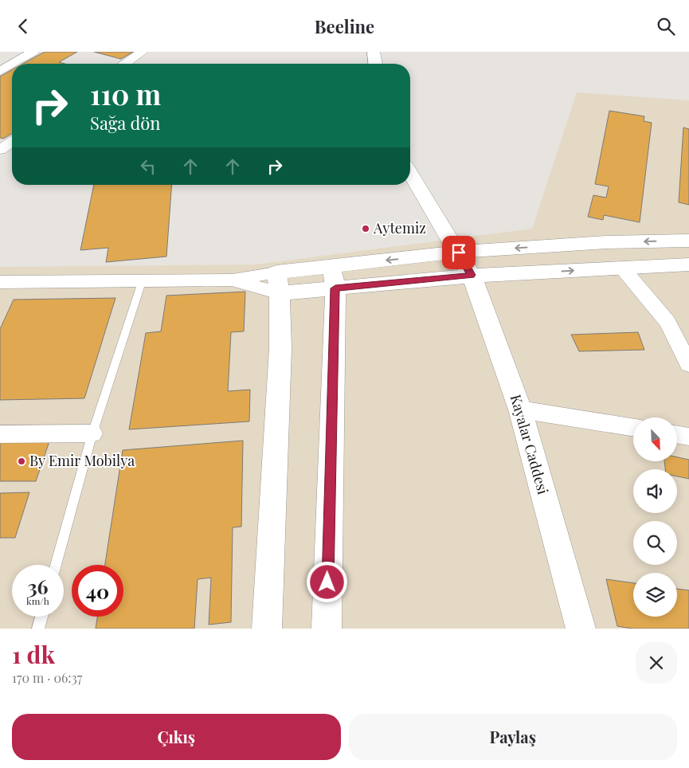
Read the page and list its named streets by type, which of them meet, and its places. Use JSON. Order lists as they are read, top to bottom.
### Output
{
  "streets": {
    "street": ["Kayalar Caddesi"]
  },
  "places": ["Aytemiz", "By Emir Mobilya"],
  "north": "bottom right",
  "page": {
    "header": "Beeline",
    "turn": ["110 m", "Sağa dön"],
    "speed": "36 km/h",
    "limit": "40",
    "heading": ["1 dk", "170 m · 06:37"],
    "buttons": ["Çıkış", "Paylaş"]
  }
}
